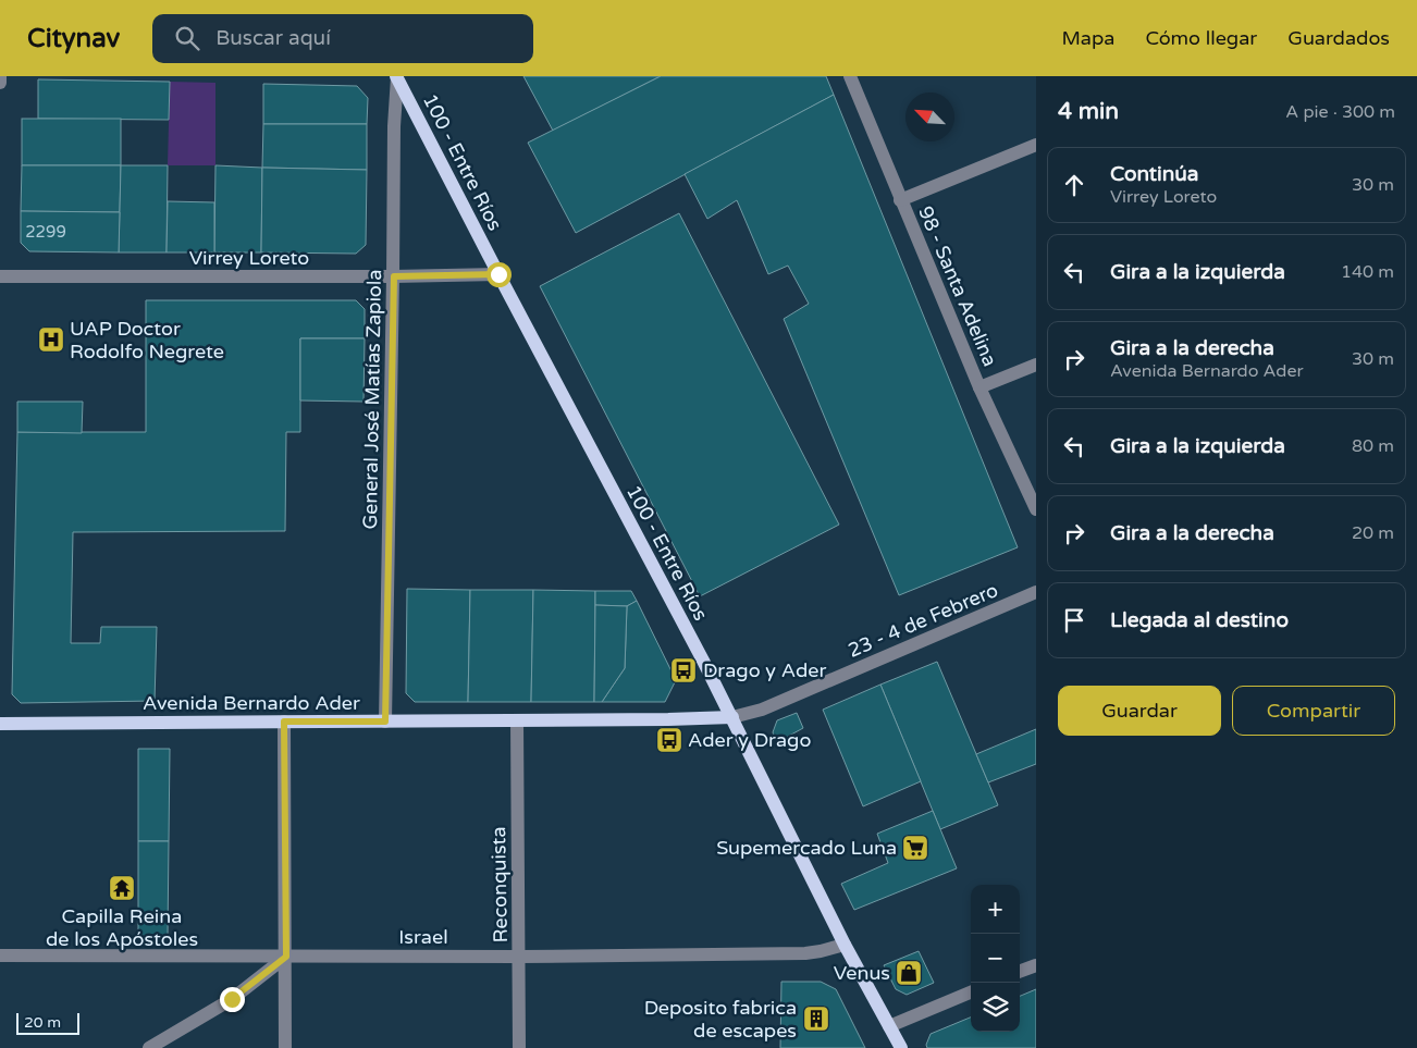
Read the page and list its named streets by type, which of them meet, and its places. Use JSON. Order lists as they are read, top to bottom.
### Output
{
  "streets": {
    "main road": ["100 - Entre Ríos", "Avenida Bernardo Ader"],
    "street": [
      "Virrey Loreto",
      "98 - Santa Adelina",
      "General José Matías Zapiola",
      "23 - 4 de Febrero",
      "Reconquista",
      "Israel"
    ]
  },
  "crossings": [
    ["100 - Entre Ríos", "Virrey Loreto"],
    ["100 - Entre Ríos", "General José Matías Zapiola"],
    ["100 - Entre Ríos", "23 - 4 de Febrero"],
    ["100 - Entre Ríos", "Avenida Bernardo Ader"],
    ["100 - Entre Ríos", "Israel"],
    ["Virrey Loreto", "General José Matías Zapiola"],
    ["General José Matías Zapiola", "Avenida Bernardo Ader"],
    ["23 - 4 de Febrero", "Avenida Bernardo Ader"],
    ["Avenida Bernardo Ader", "Reconquista"],
    ["Reconquista", "Israel"]
  ],
  "places": {
    "hospital": ["UAP Doctor Rodolfo Negrete"],
    "bus stop": ["Drago y Ader", "Ader y Drago"],
    "supermarket": ["Supemercado Luna"],
    "temple": ["Capilla Reina de los Apóstoles"],
    "shop": ["Venus"],
    "building": ["Deposito fabrica de escapes"]
  },
  "house_numbers": ["2299"],
  "scale_bar": "20 m",
  "north": "top left",
  "page": {
    "header": "Citynav",
    "search": "Buscar aquí",
    "nav": ["Mapa", "Cómo llegar", "Guardados"],
    "heading": ["4 min", "A pie · 300 m"],
    "list": [
      ["Continúa", "Virrey Loreto", "30 m"],
      ["Gira a la izquierda", "140 m"],
      ["Gira a la derecha", "Avenida Bernardo Ader", "30 m"],
      ["Gira a la izquierda", "80 m"],
      ["Gira a la derecha", "20 m"],
      "Llegada al destino"
    ],
    "buttons": ["Guardar", "Compartir"],
    "map_buttons": ["+", "−"],
    "scale": "20 m"
  }
}
